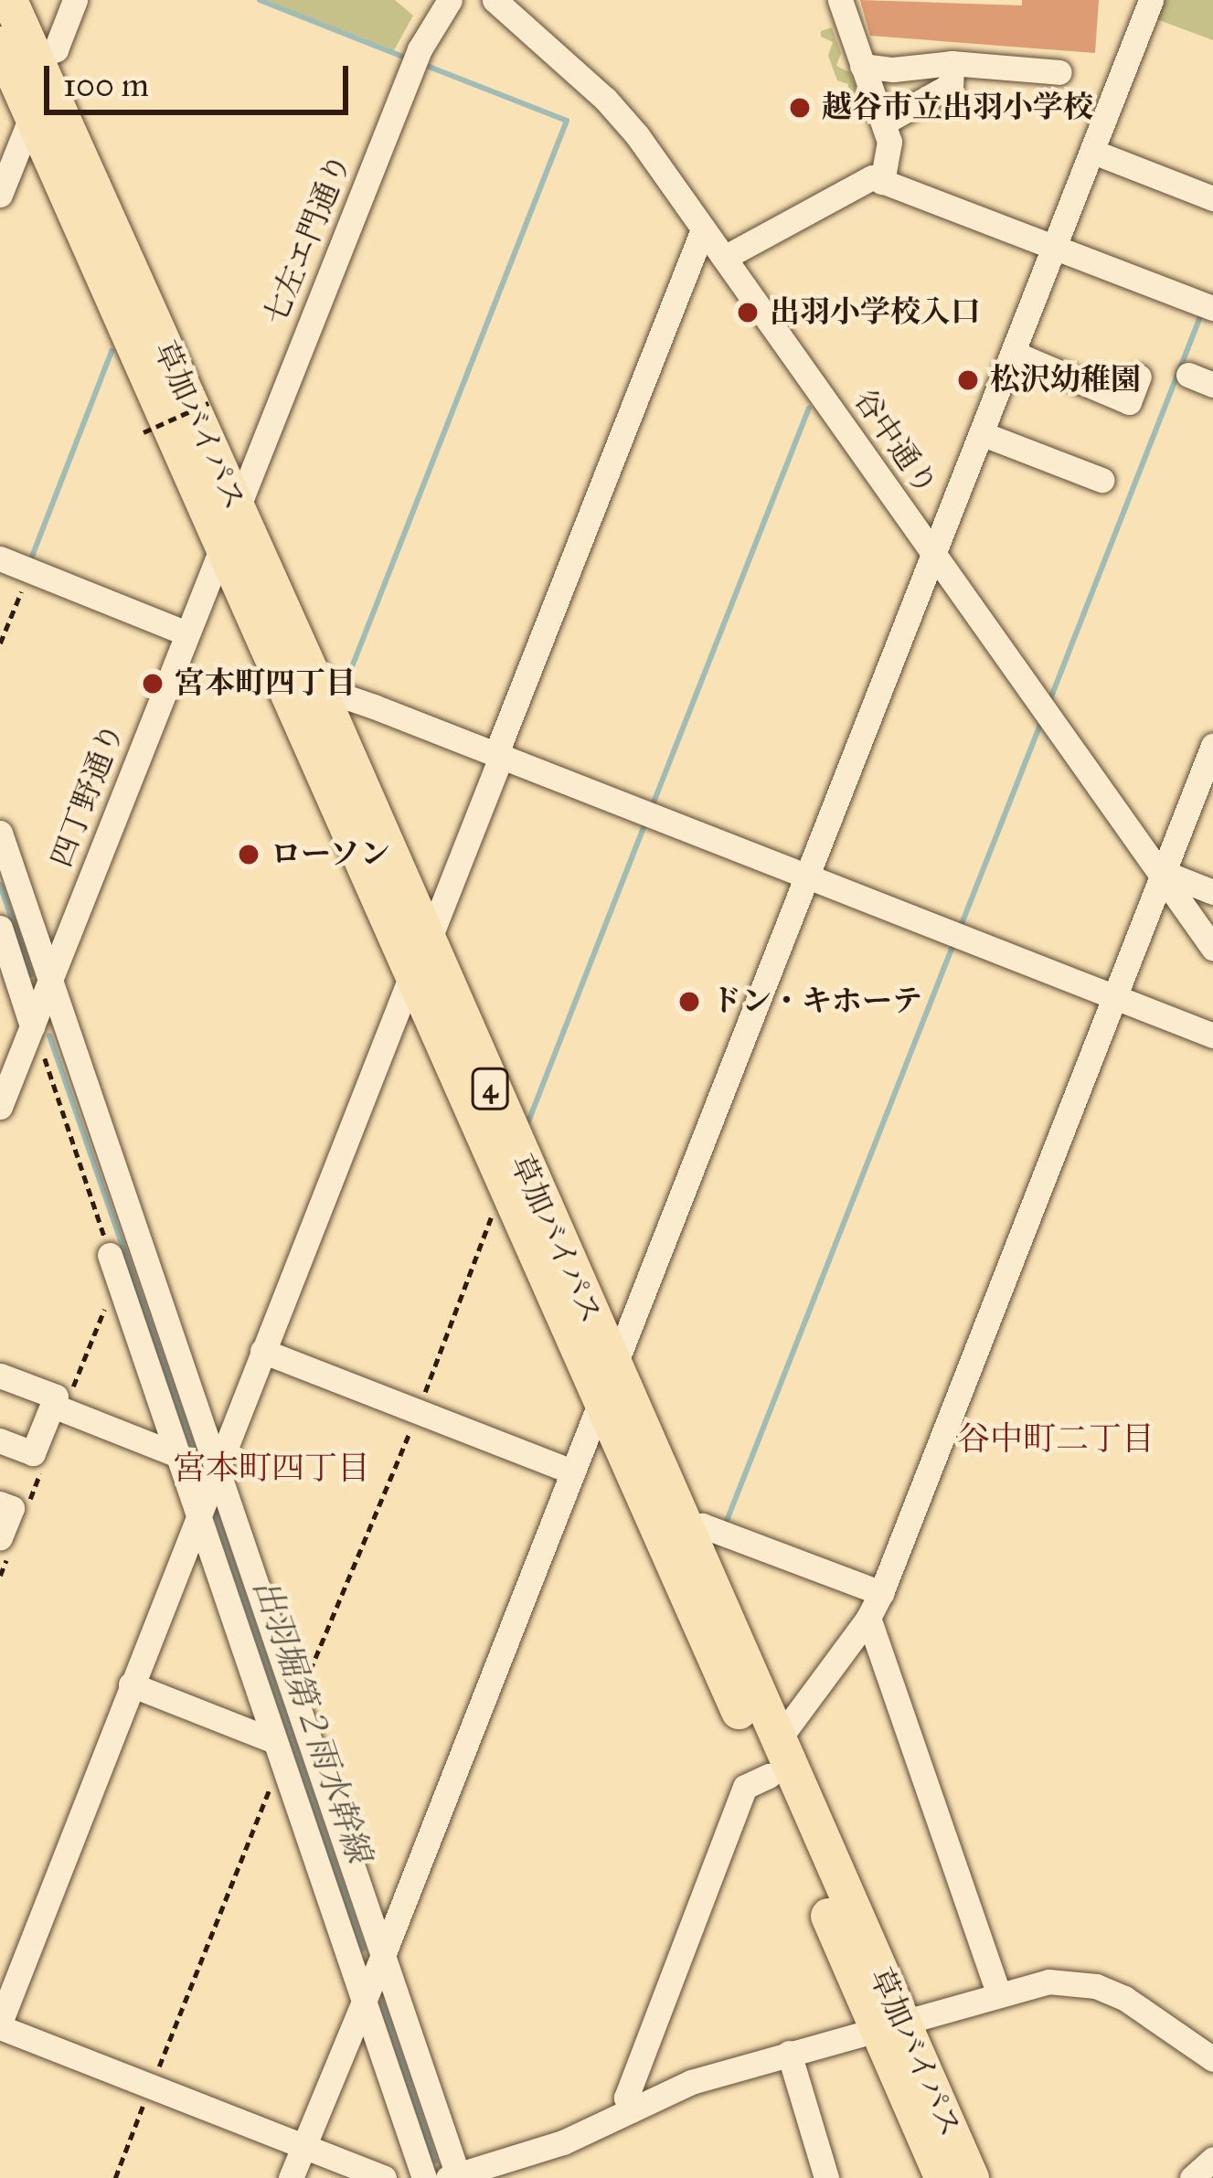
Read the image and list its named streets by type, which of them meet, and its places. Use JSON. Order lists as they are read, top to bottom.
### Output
{
  "streets": {
    "highway": ["草加バイパス", "4"],
    "street": ["七左エ門通り", "谷中通り", "四丁野通り"]
  },
  "crossings": [
    ["七左エ門通り", "草加バイパス"],
    ["七左エ門通り", "四丁野通り"],
    ["草加バイパス", "四丁野通り"]
  ],
  "districts": ["谷中町二丁目", "宮本町四丁目"],
  "water": ["出羽堀第２雨水幹線"],
  "places": [
    "越谷市立出羽小学校",
    "出羽小学校入口",
    "松沢幼稚園",
    "宮本町四丁目",
    "ローソン",
    "ドン・キホーテ"
  ],
  "scale_bar": "100 m"
}
